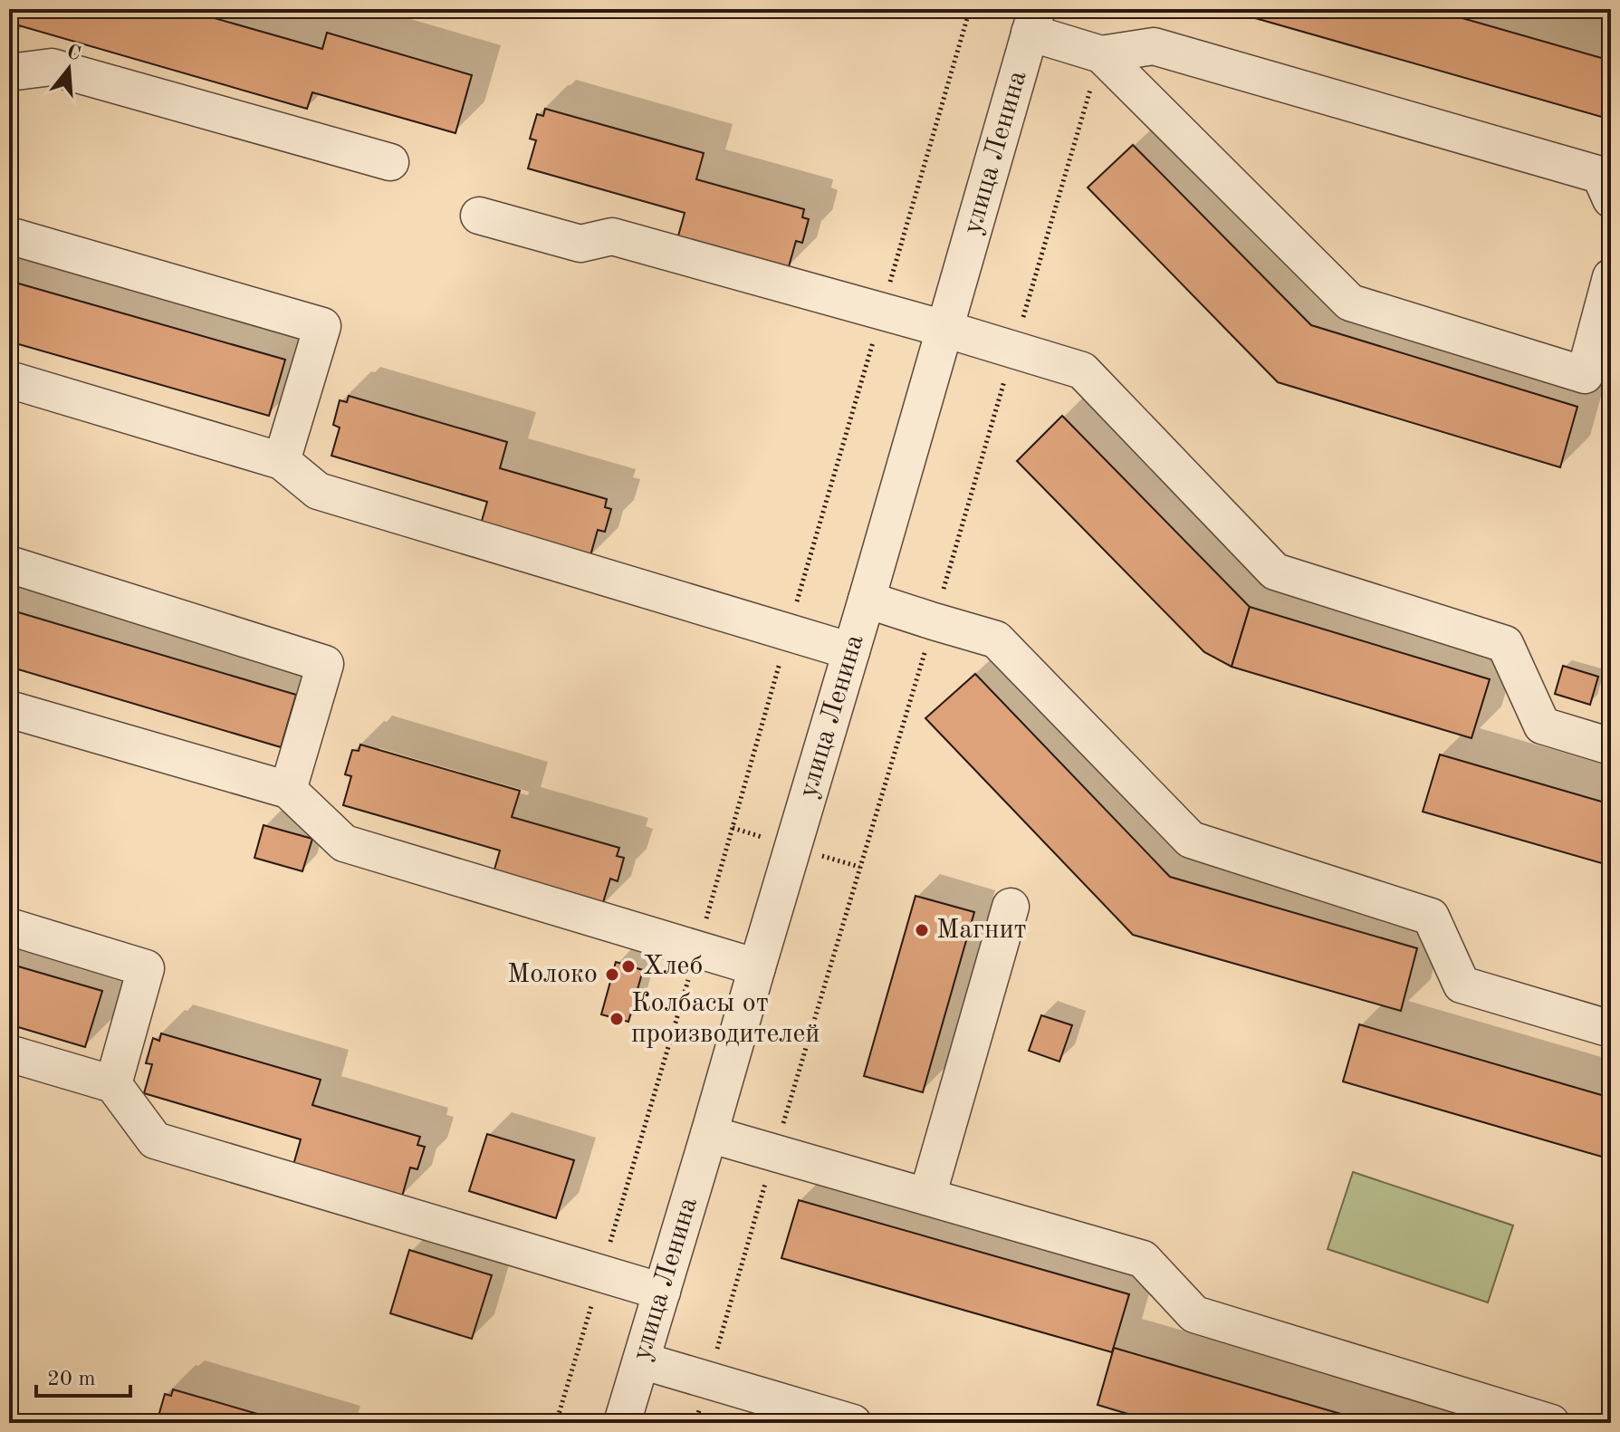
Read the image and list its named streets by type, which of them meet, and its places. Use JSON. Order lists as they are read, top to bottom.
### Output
{
  "streets": {
    "street": ["улица Ленина"]
  },
  "places": [
    "Магнит",
    "Хлеб",
    "Молоко",
    "Колбасы от производителей"
  ],
  "scale_bar": "20 m",
  "north": "top"
}
